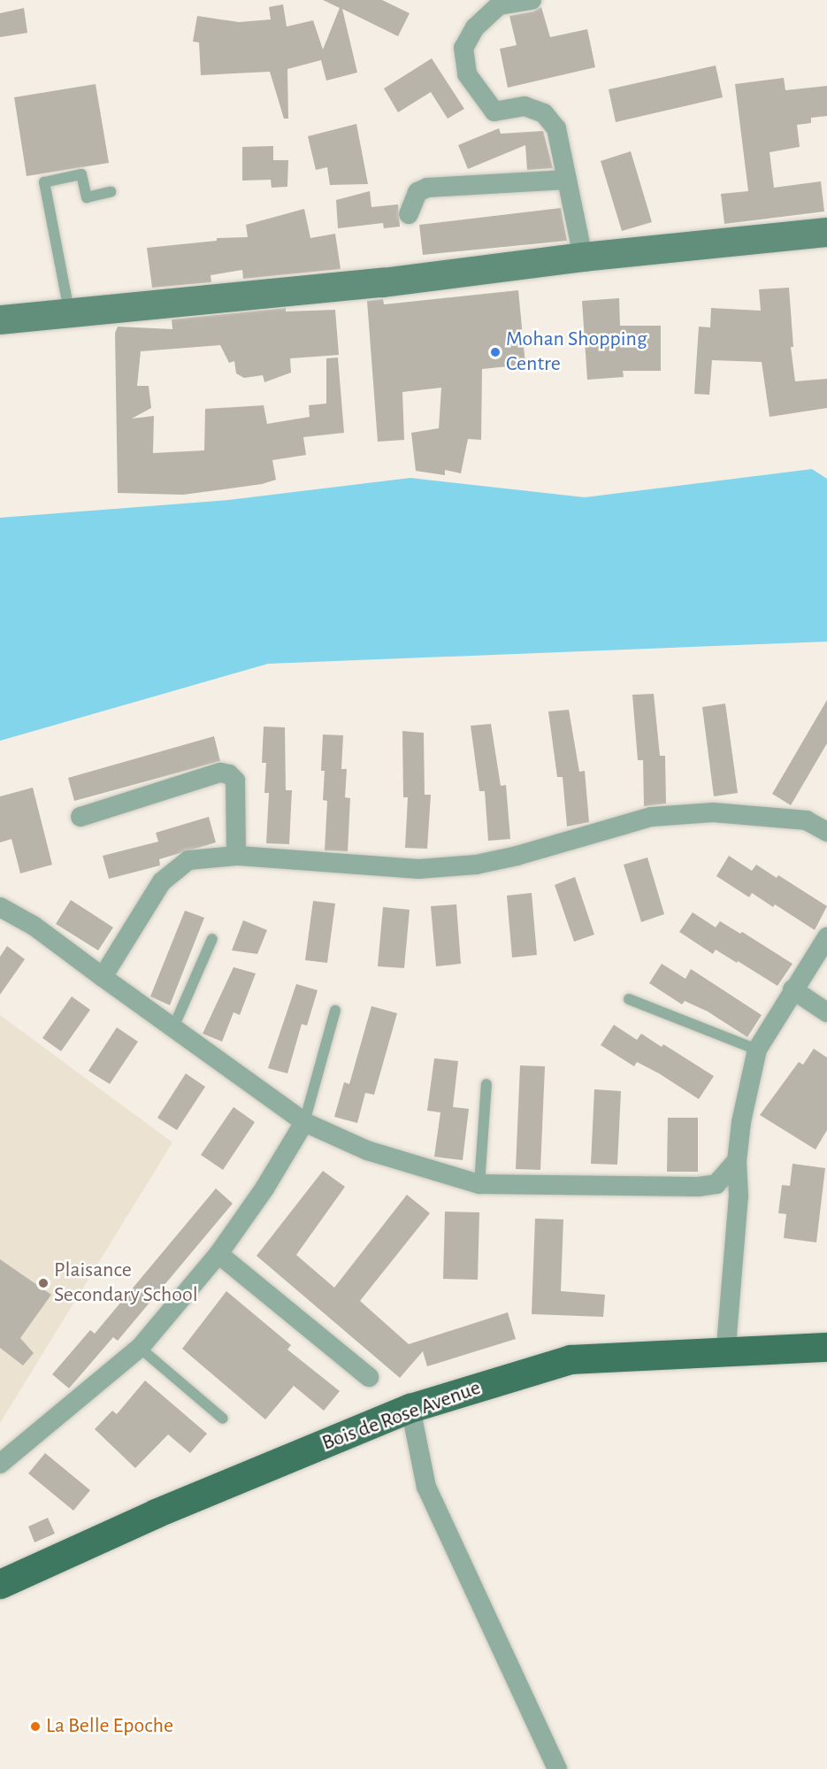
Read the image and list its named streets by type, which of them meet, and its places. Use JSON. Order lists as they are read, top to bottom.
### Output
{
  "streets": {
    "main road": ["Bois de Rose Avenue"]
  },
  "places": ["Mohan Shopping Centre", "Plaisance Secondary School", "La Belle Epoche"]
}
